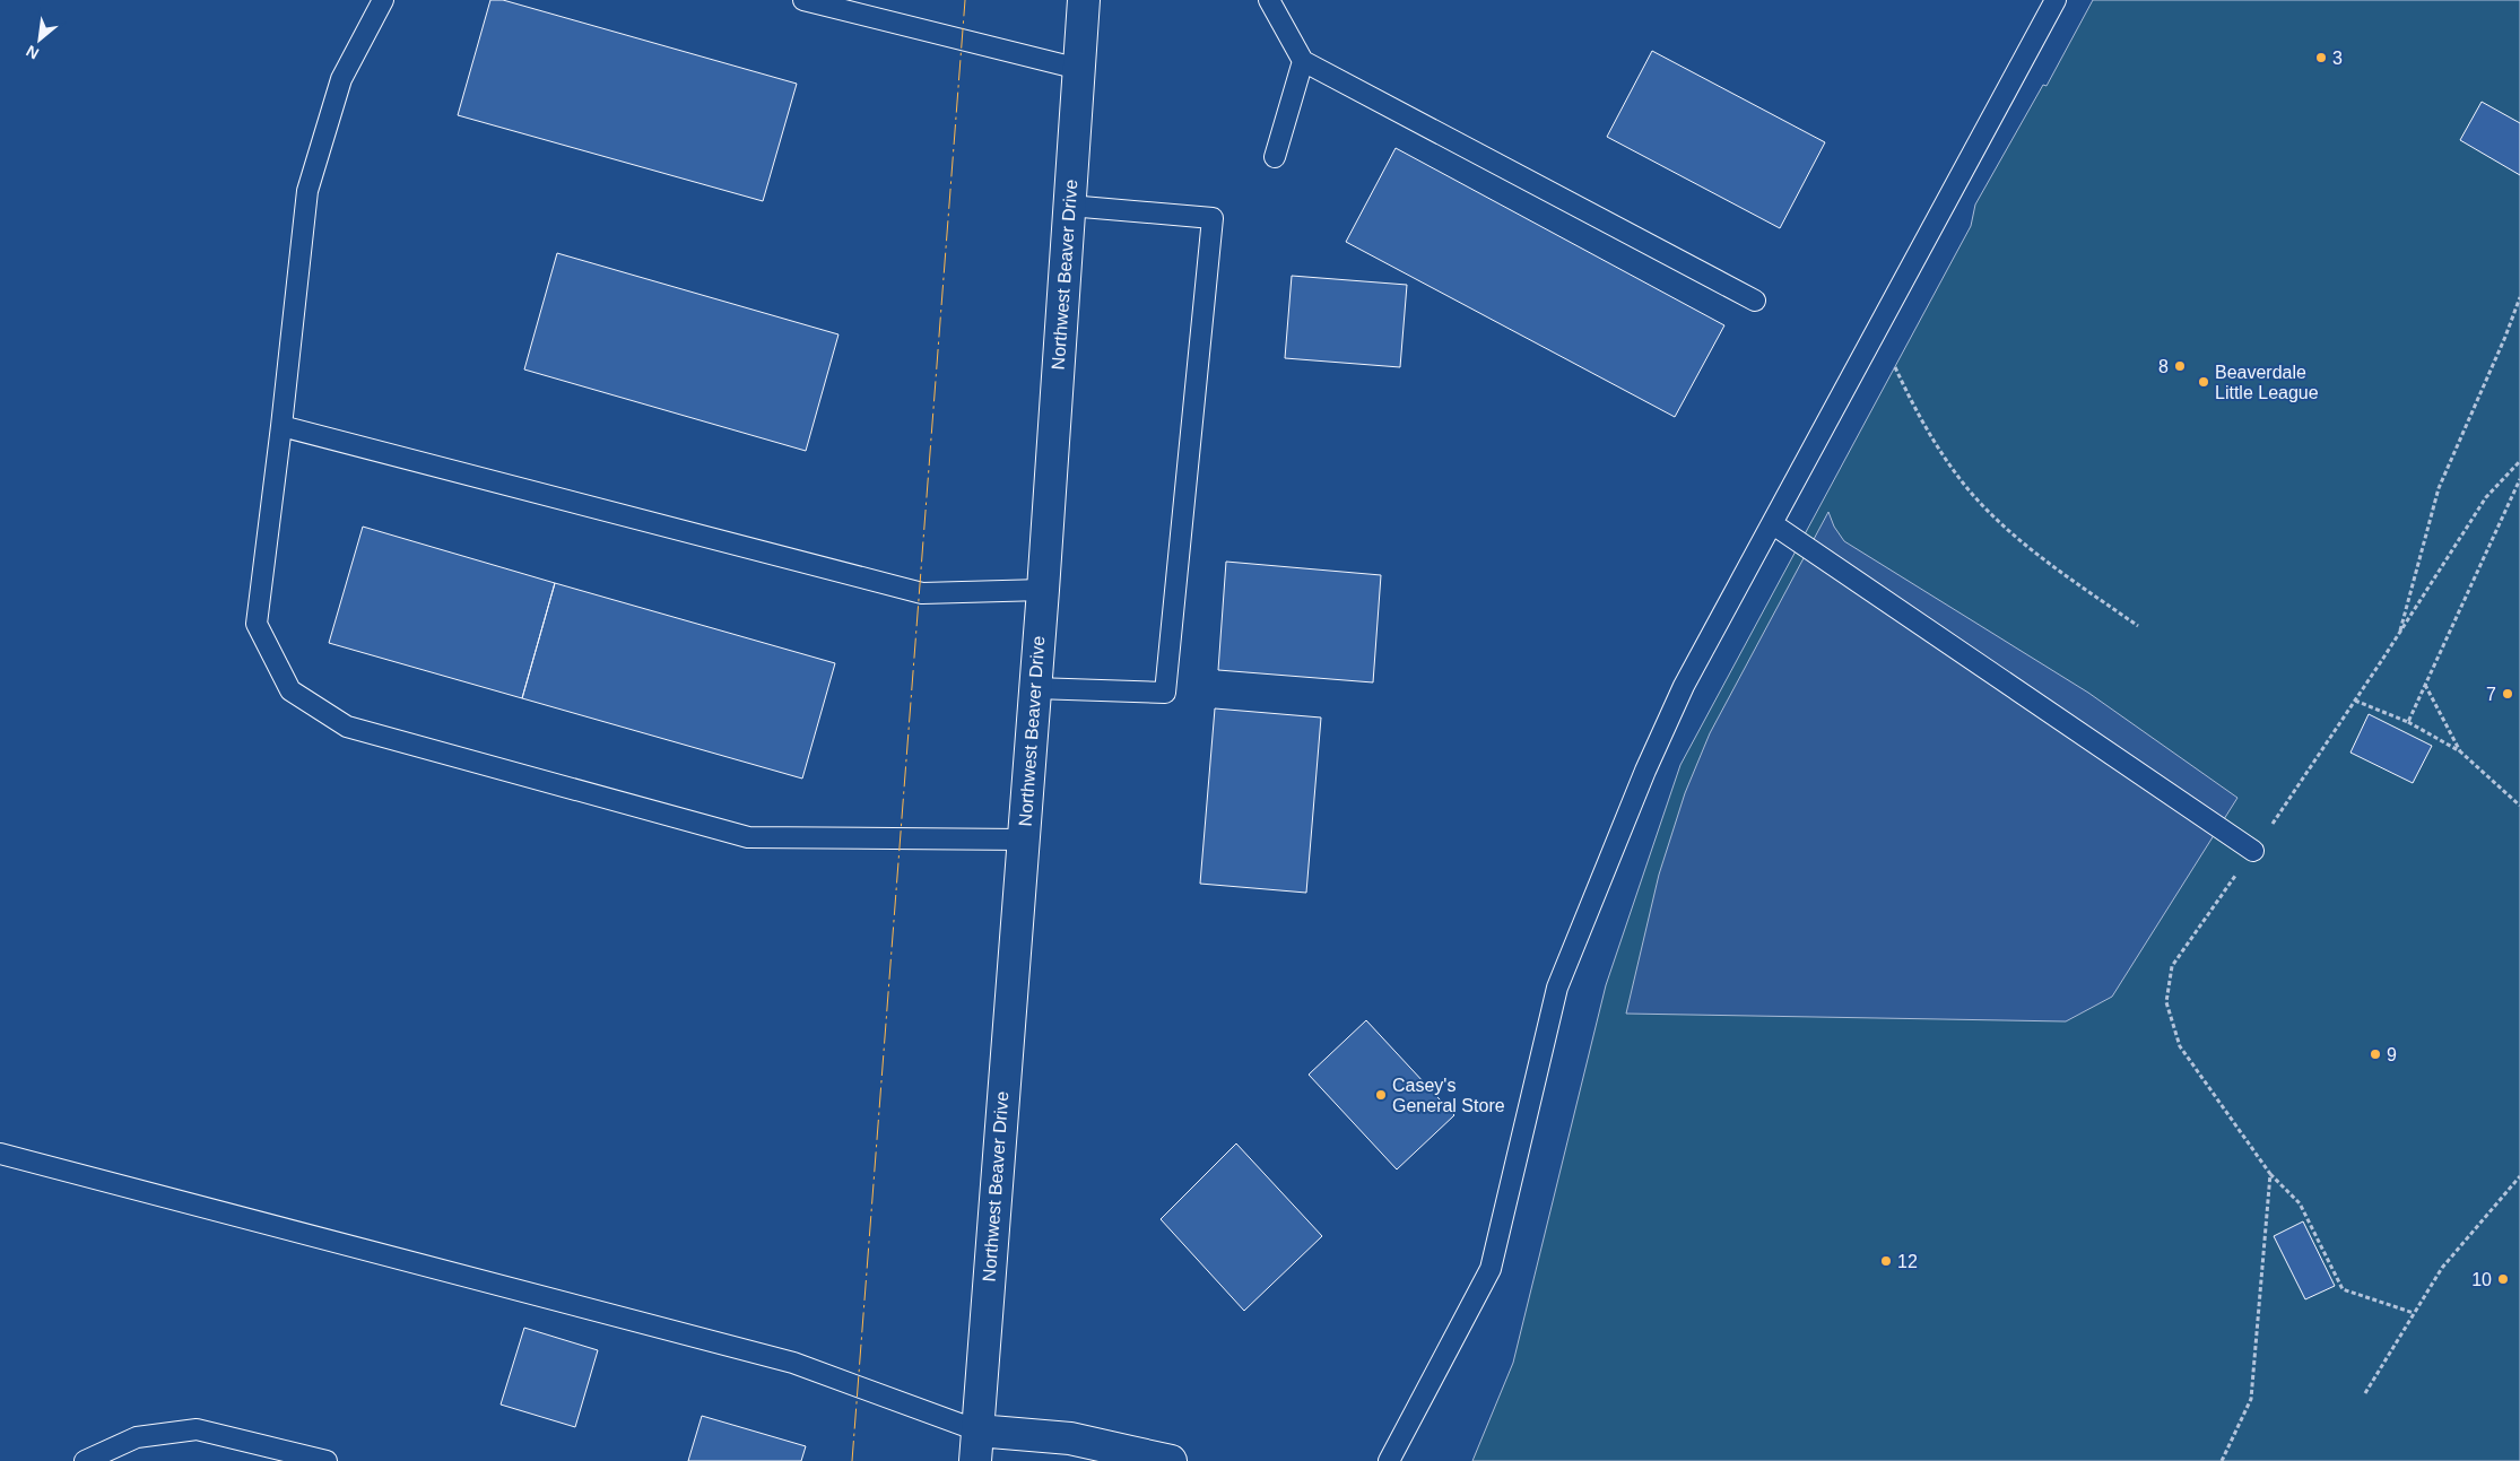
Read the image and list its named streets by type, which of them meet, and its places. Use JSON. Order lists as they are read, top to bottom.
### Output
{
  "streets": {
    "main road": ["Northwest Beaver Drive"]
  },
  "places": [
    "3",
    "8",
    "Beaverdale Little League",
    "7",
    "9",
    "Casey's General Store",
    "12",
    "10"
  ],
  "north": "bottom left"
}
